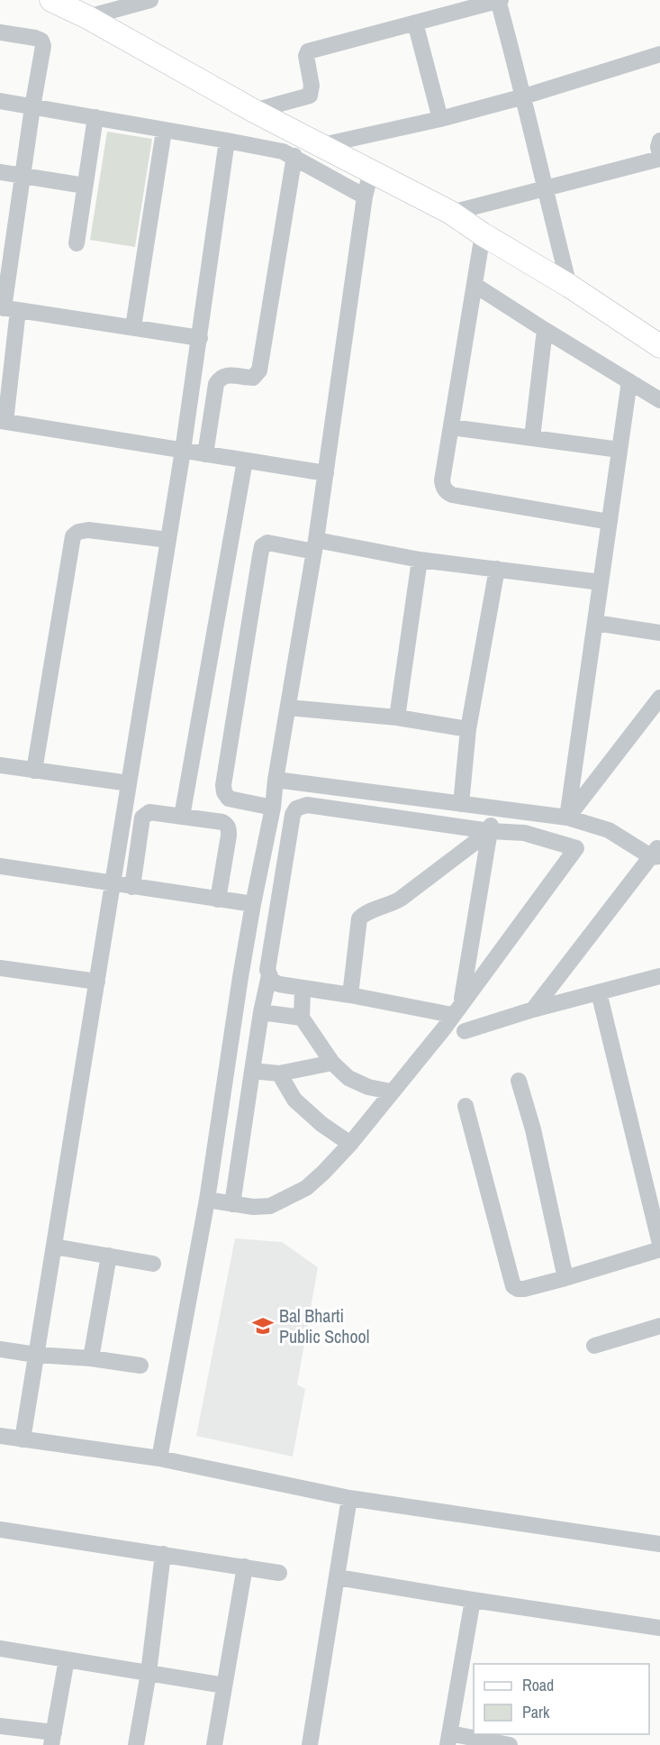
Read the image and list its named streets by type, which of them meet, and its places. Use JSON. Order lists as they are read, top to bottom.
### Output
{
  "places": {
    "school or university": ["Bal Bharti Public School"]
  },
  "legend": ["Road", "Park"]
}
